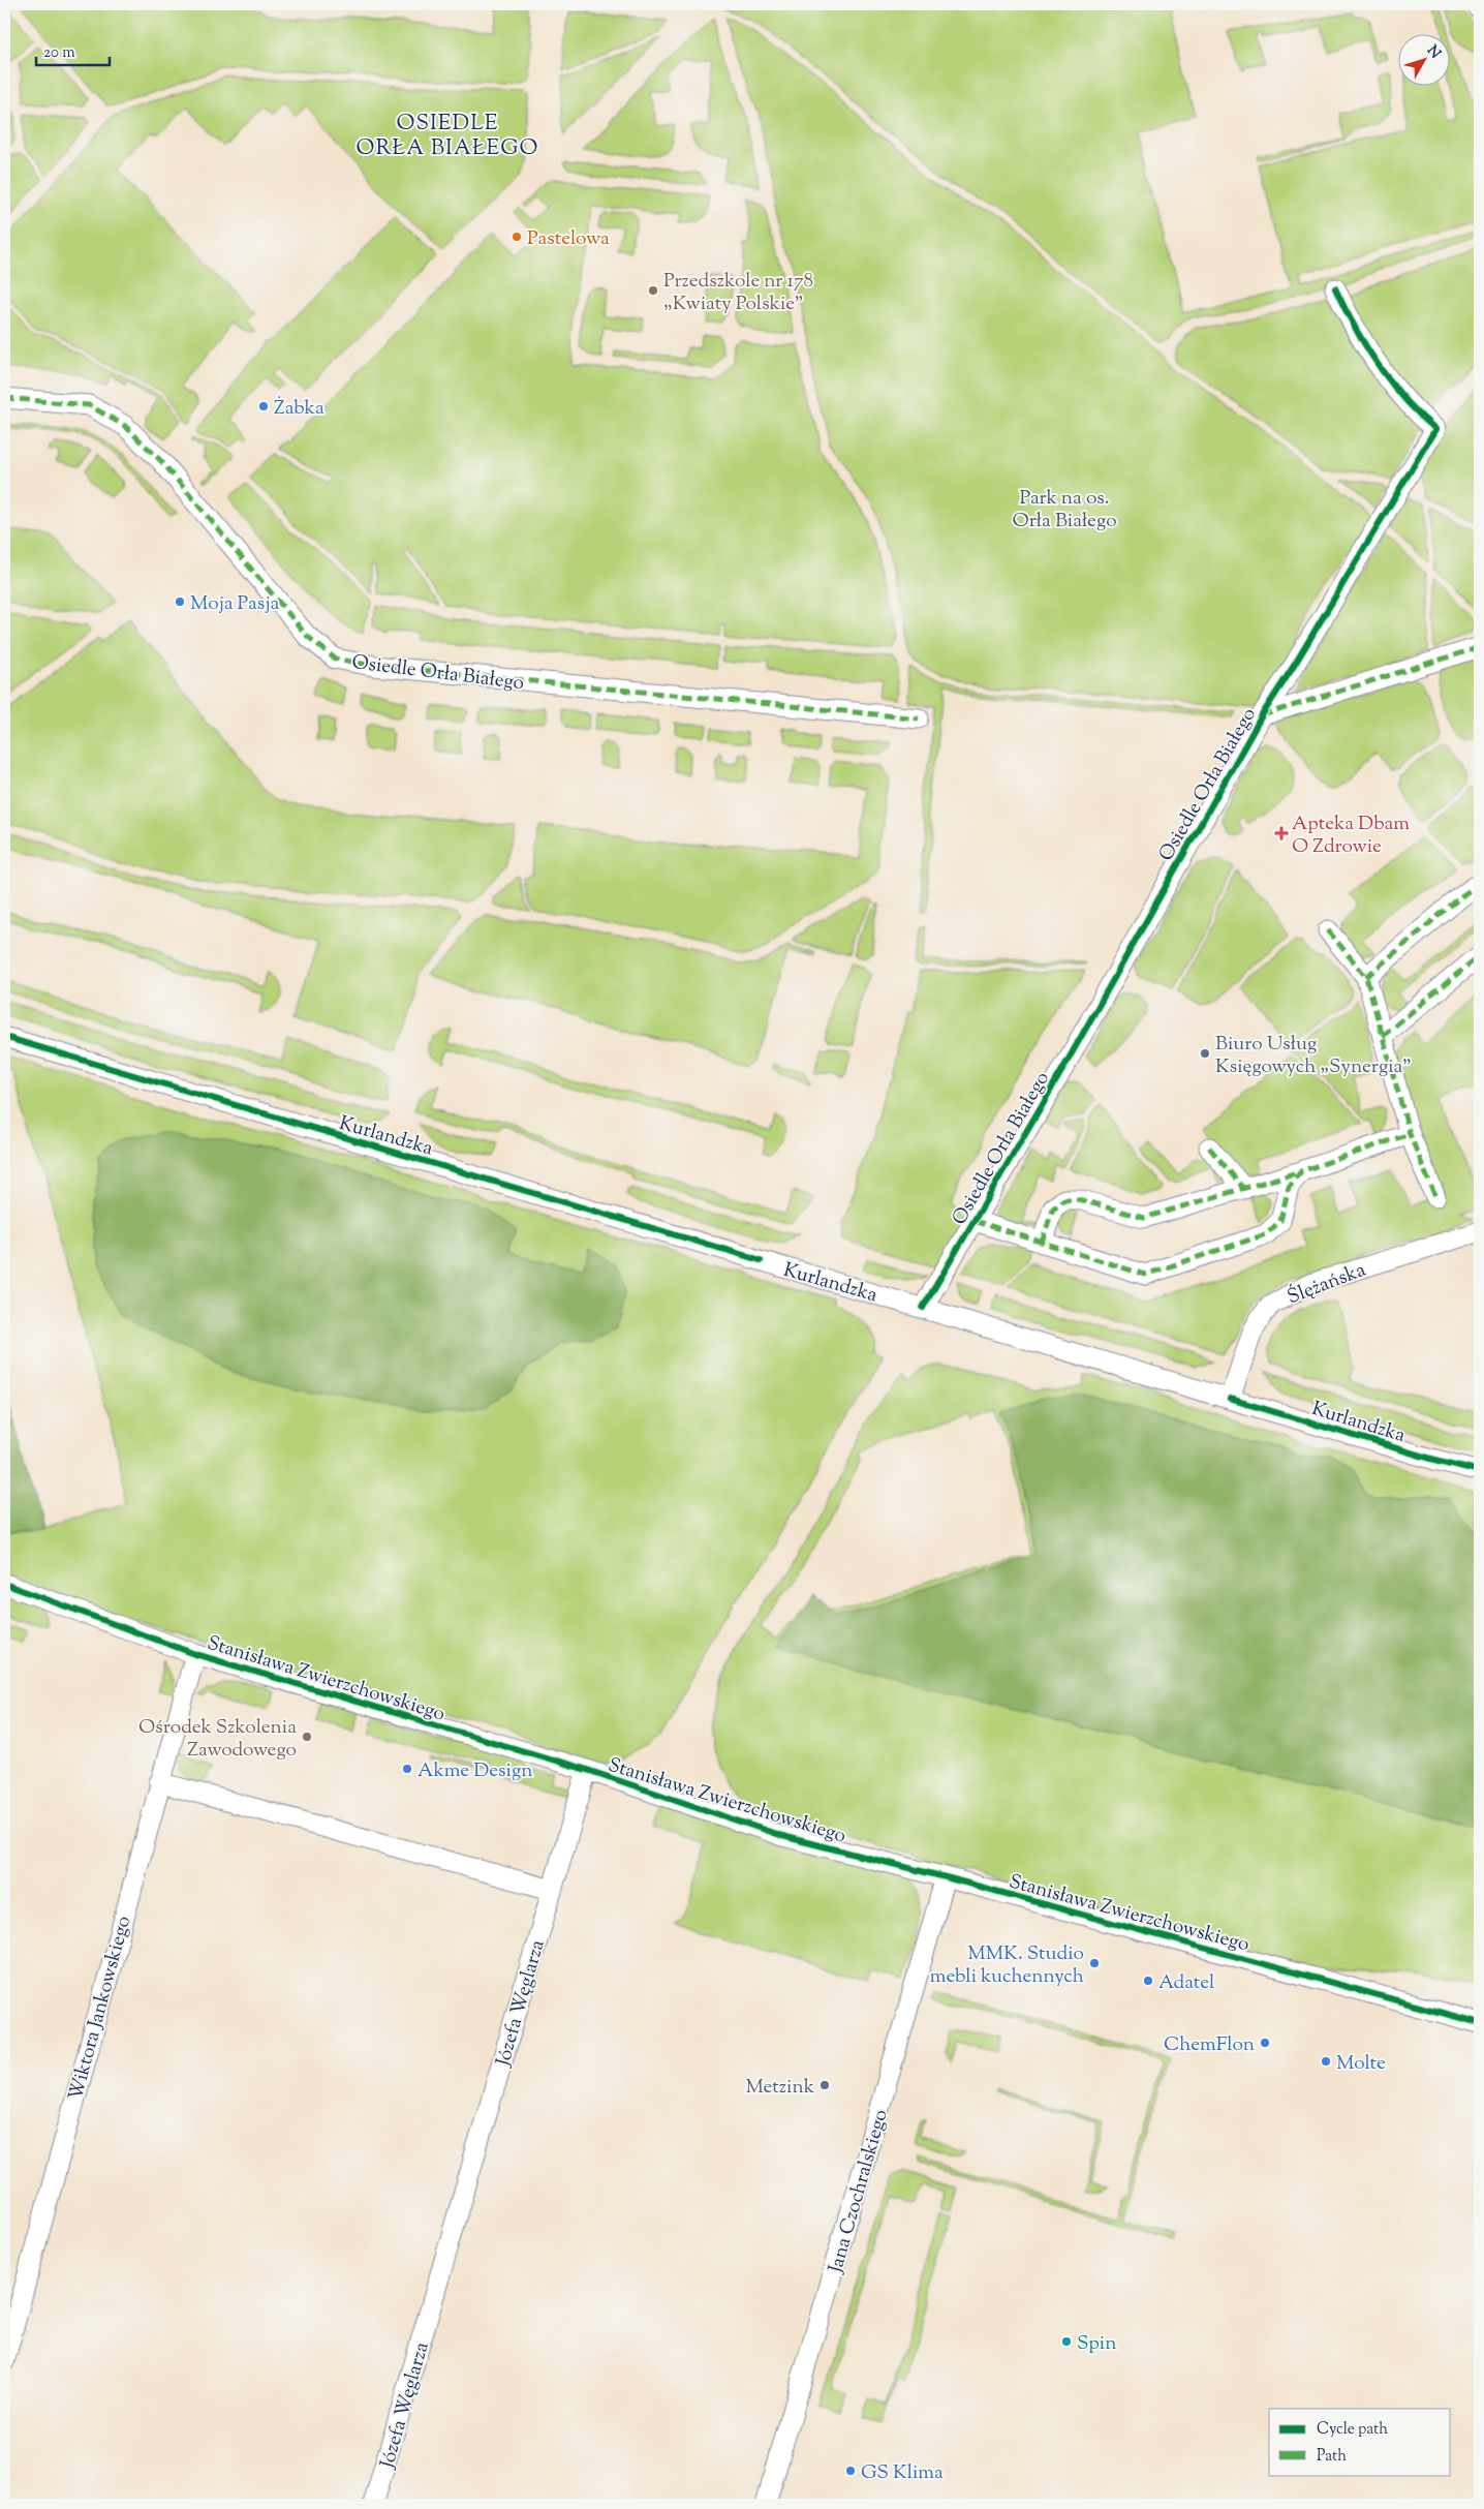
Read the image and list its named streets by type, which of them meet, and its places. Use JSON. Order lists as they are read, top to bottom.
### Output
{
  "streets": {
    "street": [
      "Osiedle Orła Białego",
      "Kurlandzka",
      "Ślężańska",
      "Stanisława Zwierzchowskiego",
      "Józefa Węglarza",
      "Wiktora Jankowskiego",
      "Jana Czochralskiego"
    ]
  },
  "crossings": [
    ["Osiedle Orła Białego", "Kurlandzka"],
    ["Kurlandzka", "Ślężańska"],
    ["Stanisława Zwierzchowskiego", "Józefa Węglarza"],
    ["Stanisława Zwierzchowskiego", "Wiktora Jankowskiego"],
    ["Stanisława Zwierzchowskiego", "Jana Czochralskiego"]
  ],
  "districts": ["OSIEDLE ORŁA BIAŁEGO"],
  "parks": ["Park na os. Orła Białego"],
  "places": {
    "other": [
      "Pastelowa",
      "Przedszkole nr 178 „Kwiaty Polskie”",
      "Żabka",
      "Moja Pasja",
      "Biuro Usług Księgowych „Synergia”",
      "Ośrodek Szkolenia Zawodowego",
      "Akme Design",
      "MMK. Studio mebli kuchennych",
      "Adatel",
      "ChemFlon",
      "Molte",
      "Metzink",
      "Spin",
      "GS Klima"
    ],
    "health": ["Apteka Dbam O Zdrowie"]
  },
  "legend": ["Cycle path", "Path"],
  "scale_bar": "20 m",
  "north": "top right"
}
